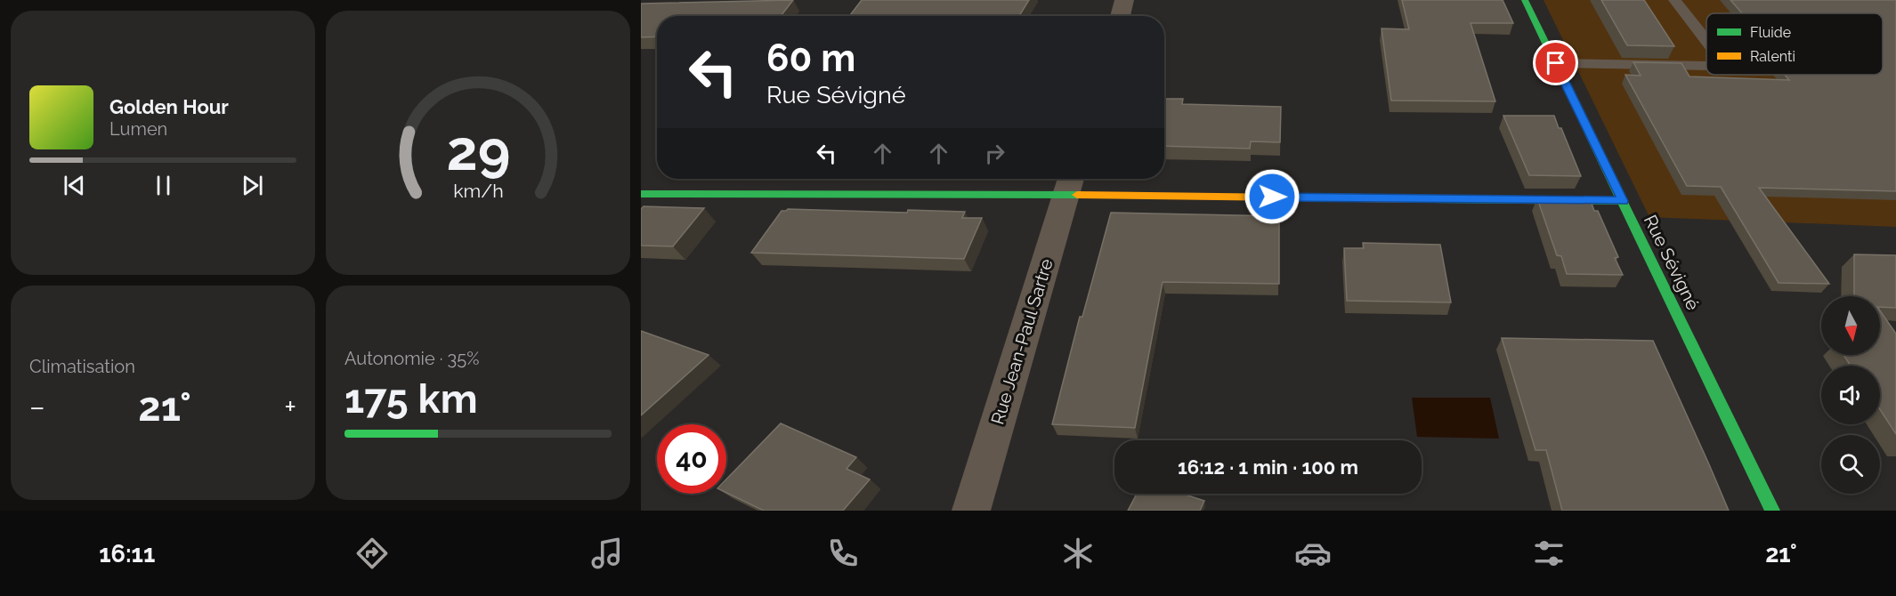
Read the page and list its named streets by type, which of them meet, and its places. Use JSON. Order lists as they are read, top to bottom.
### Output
{
  "streets": {
    "street": ["Rue Sévigné", "Rue Jean-Paul Sartre"]
  },
  "legend": ["Fluide", "Ralenti"],
  "north": "bottom",
  "page": {
    "turn": ["60 m", "Rue Sévigné"],
    "song": ["Golden Hour", "Lumen"],
    "tile": [
      "Climatisation",
      ["Autonomie · 35%", "175 km"]
    ],
    "heat": ["−", "21°", "+"],
    "limit": "40",
    "trip": "16:12 · 1 min · 100 m",
    "tabs": ["16:11", "21°"],
    "gauge": ["29", "km/h"]
  }
}
